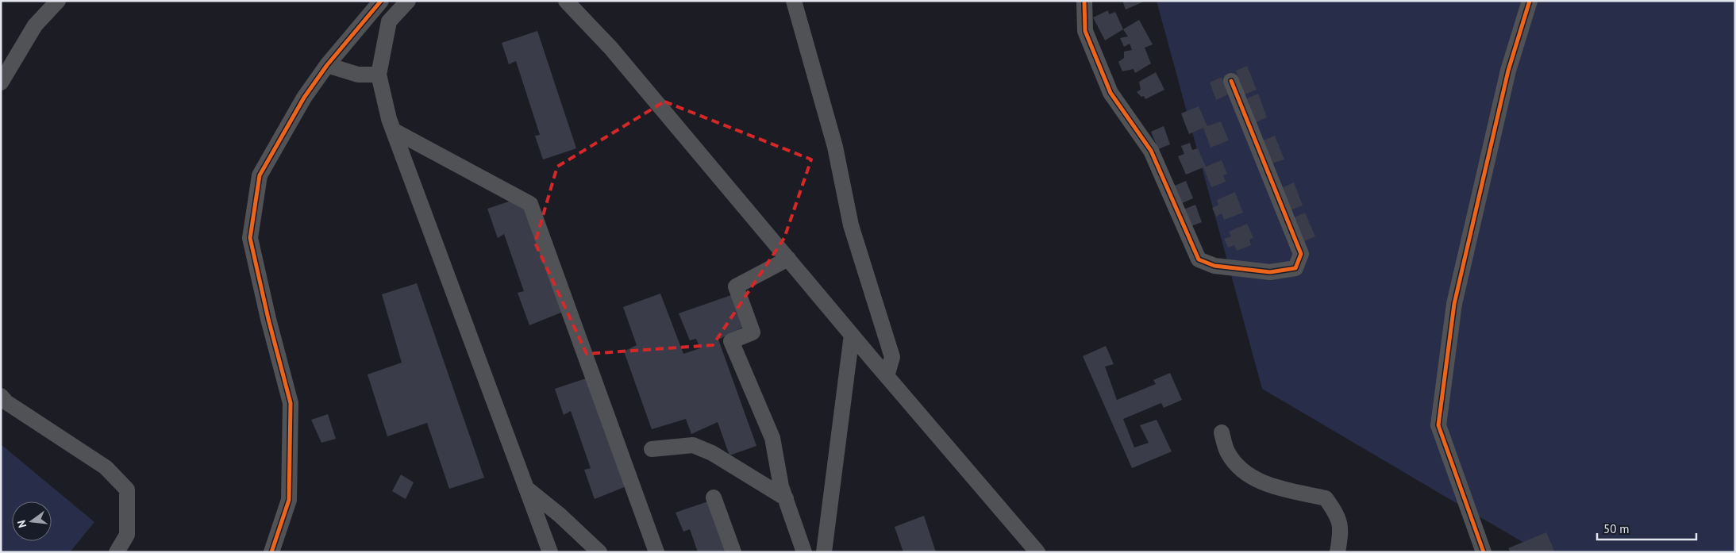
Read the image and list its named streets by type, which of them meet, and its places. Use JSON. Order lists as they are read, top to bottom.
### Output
{
  "scale_bar": "50 m",
  "north": "left"
}
